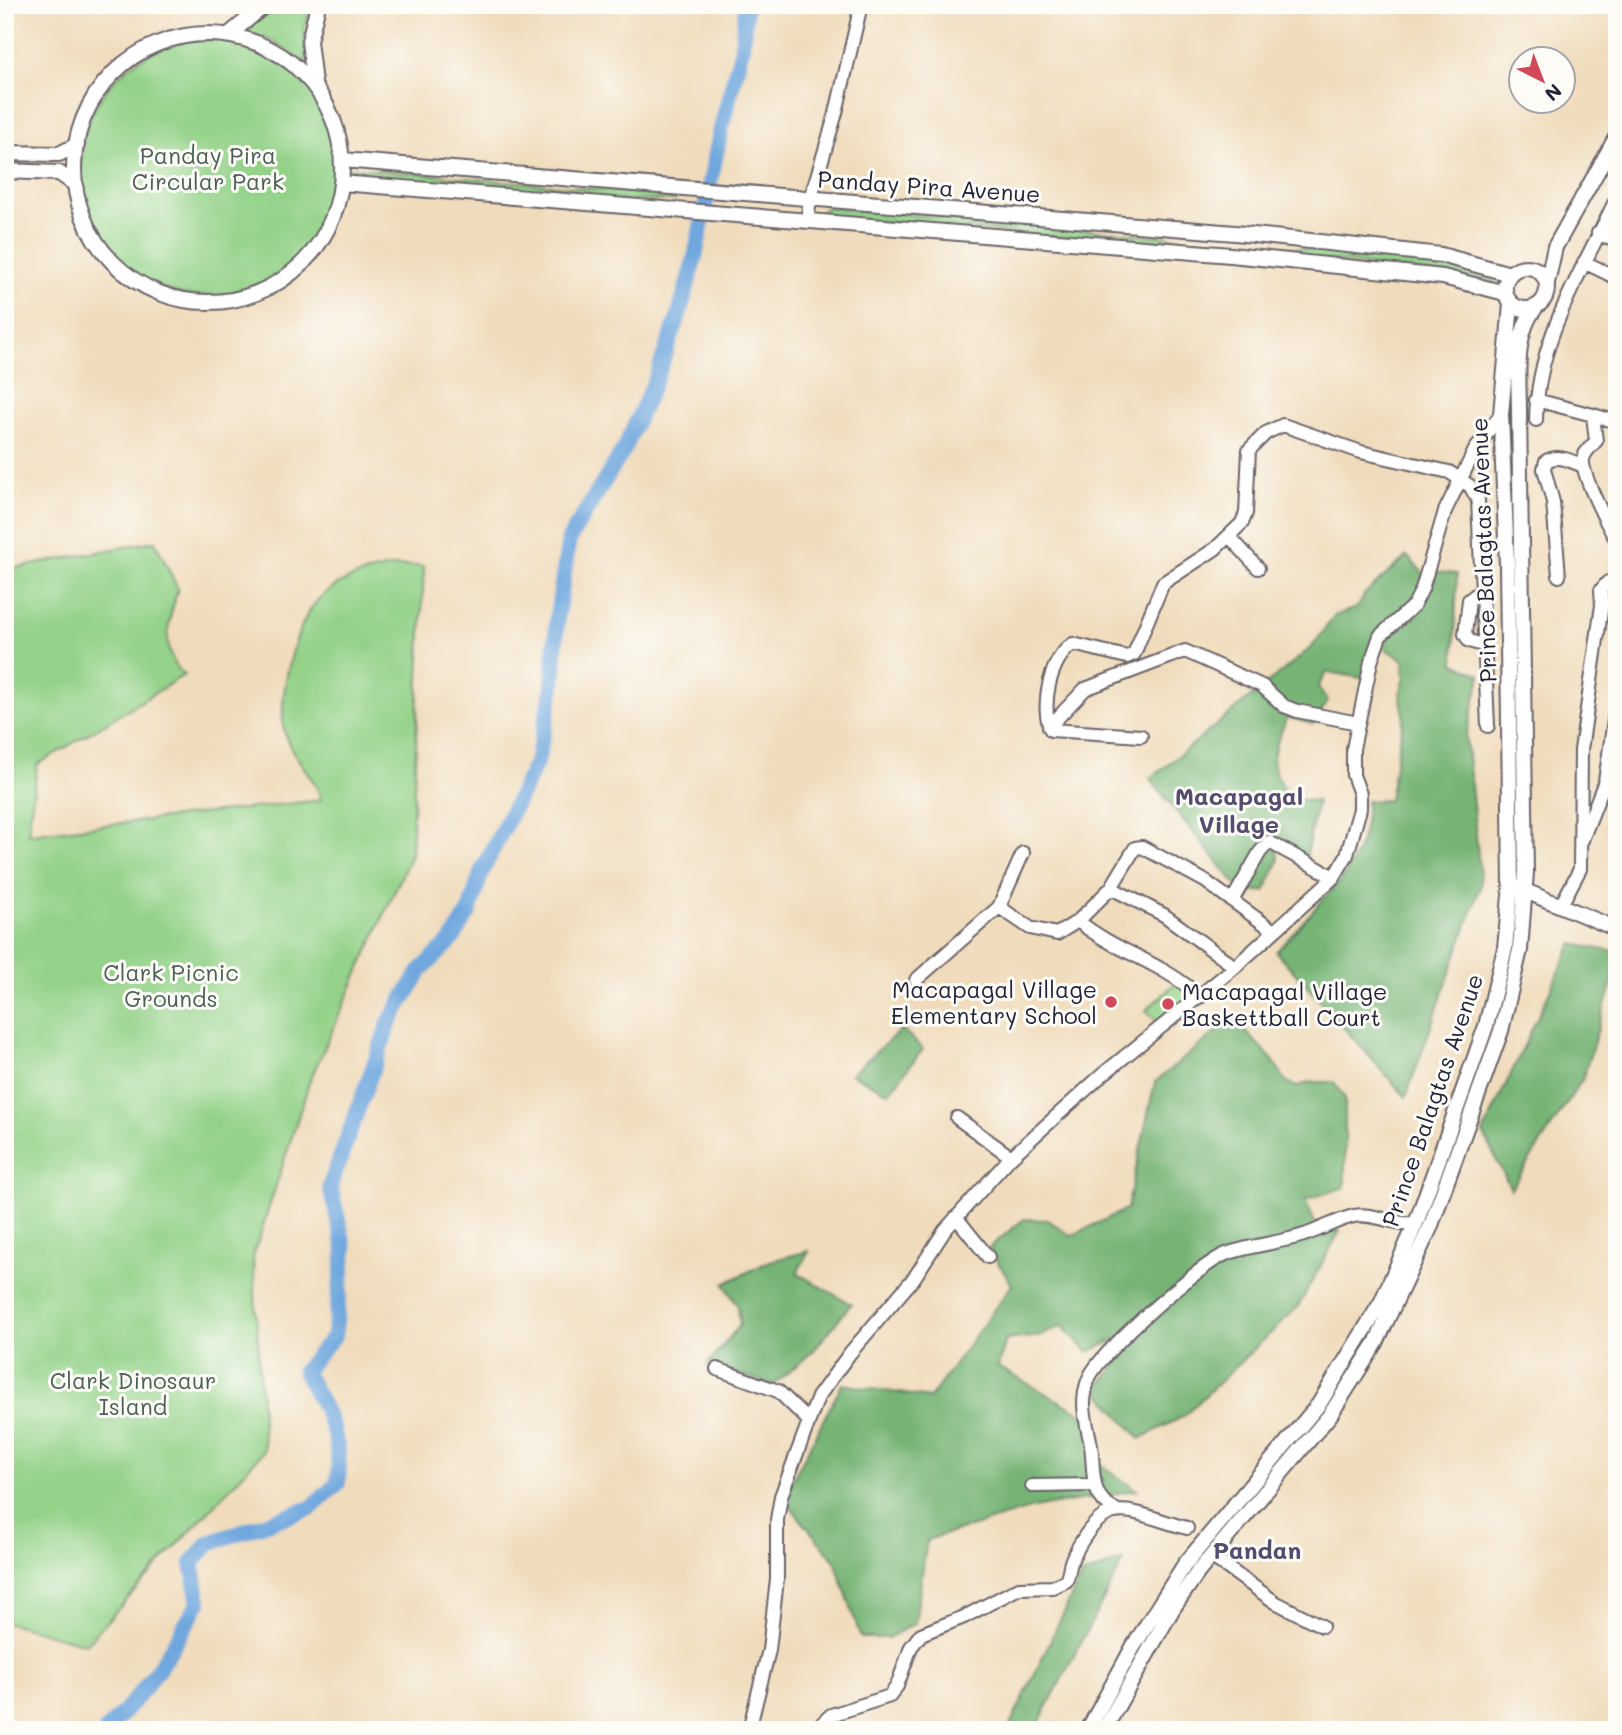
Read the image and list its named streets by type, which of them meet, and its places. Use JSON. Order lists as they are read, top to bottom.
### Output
{
  "streets": {
    "main road": ["Panday Pira Avenue", "Prince Balagtas Avenue"]
  },
  "crossings": [
    ["Panday Pira Avenue", "Prince Balagtas Avenue"]
  ],
  "districts": ["Macapagal Village", "Pandan"],
  "parks": ["Panday Pira Circular Park", "Clark Picnic Grounds", "Clark Dinosaur Island"],
  "places": ["Macapagal Village Elementary School", "Macapagal Village Baskettball Court"],
  "north": "bottom right"
}
